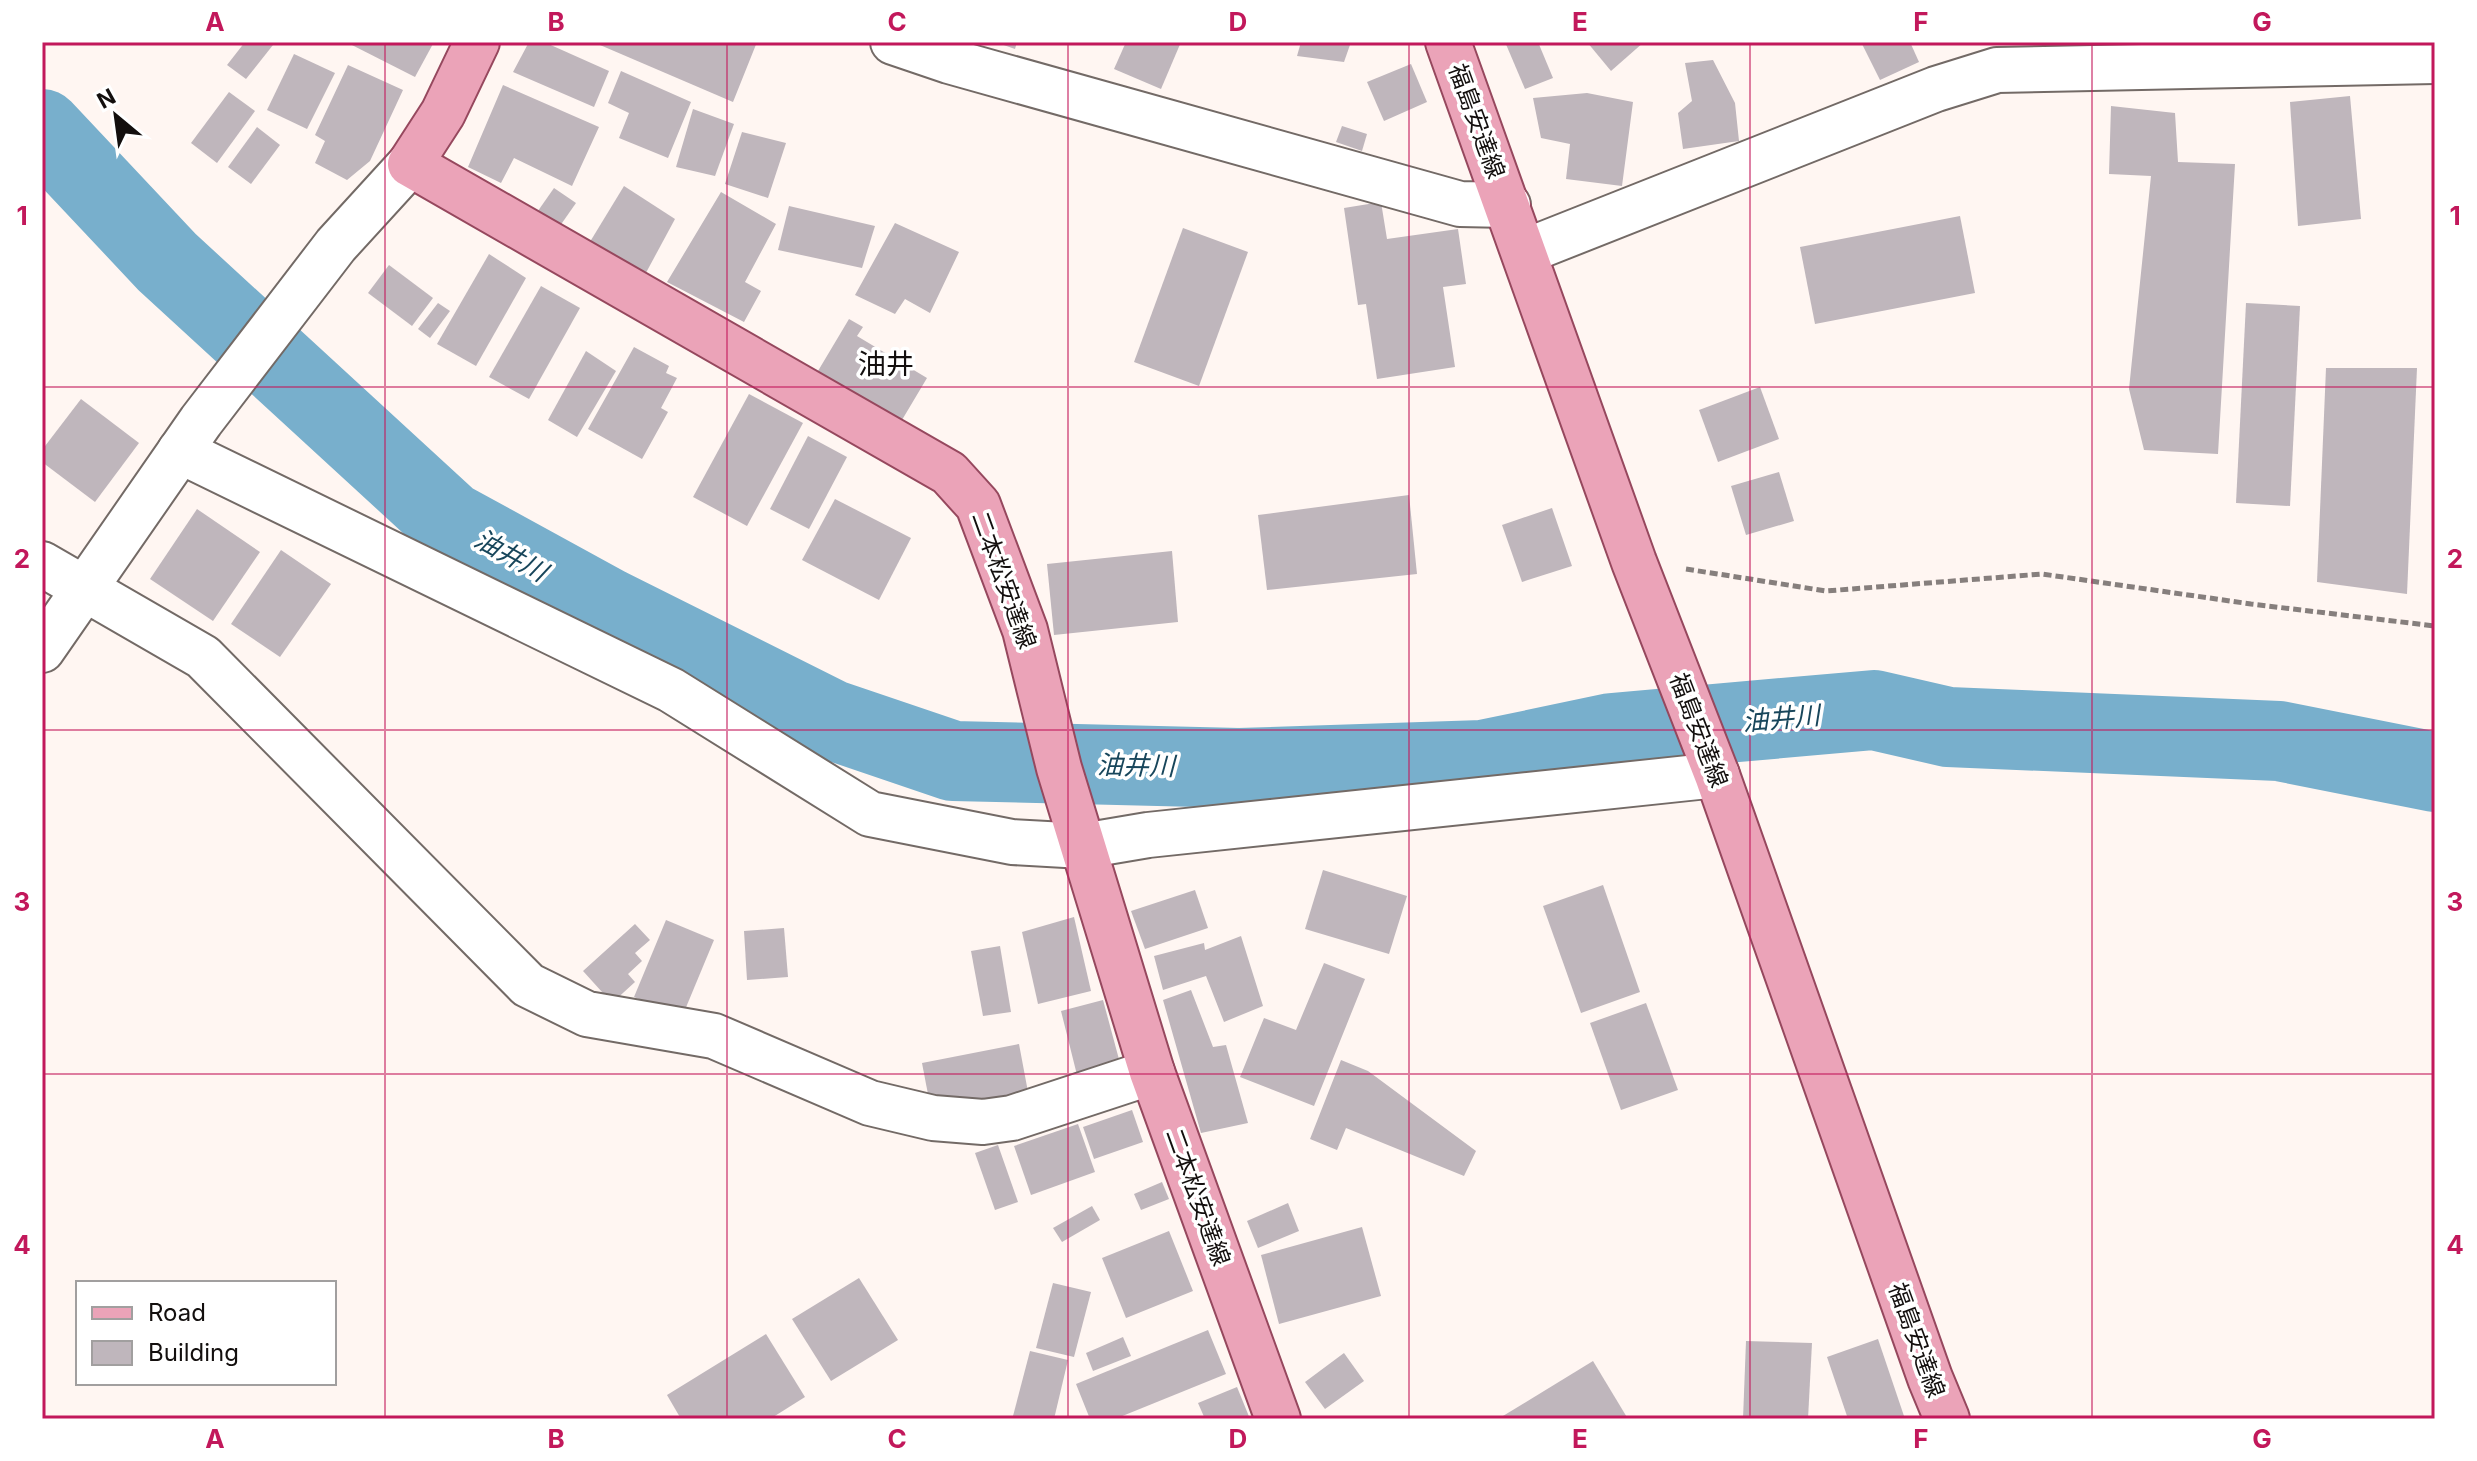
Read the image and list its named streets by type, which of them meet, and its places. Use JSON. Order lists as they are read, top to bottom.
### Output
{
  "streets": {
    "main road": ["福島安達線", "二本松安達線"]
  },
  "districts": ["油井"],
  "water": ["油井川"],
  "legend": ["Road", "Building"],
  "north": "top left",
  "grid": {
    "columns": [
      "A",
      "B",
      "C",
      "D",
      "E",
      "F",
      "G"
    ],
    "rows": [
      "1",
      "2",
      "3",
      "4"
    ]
  }
}
